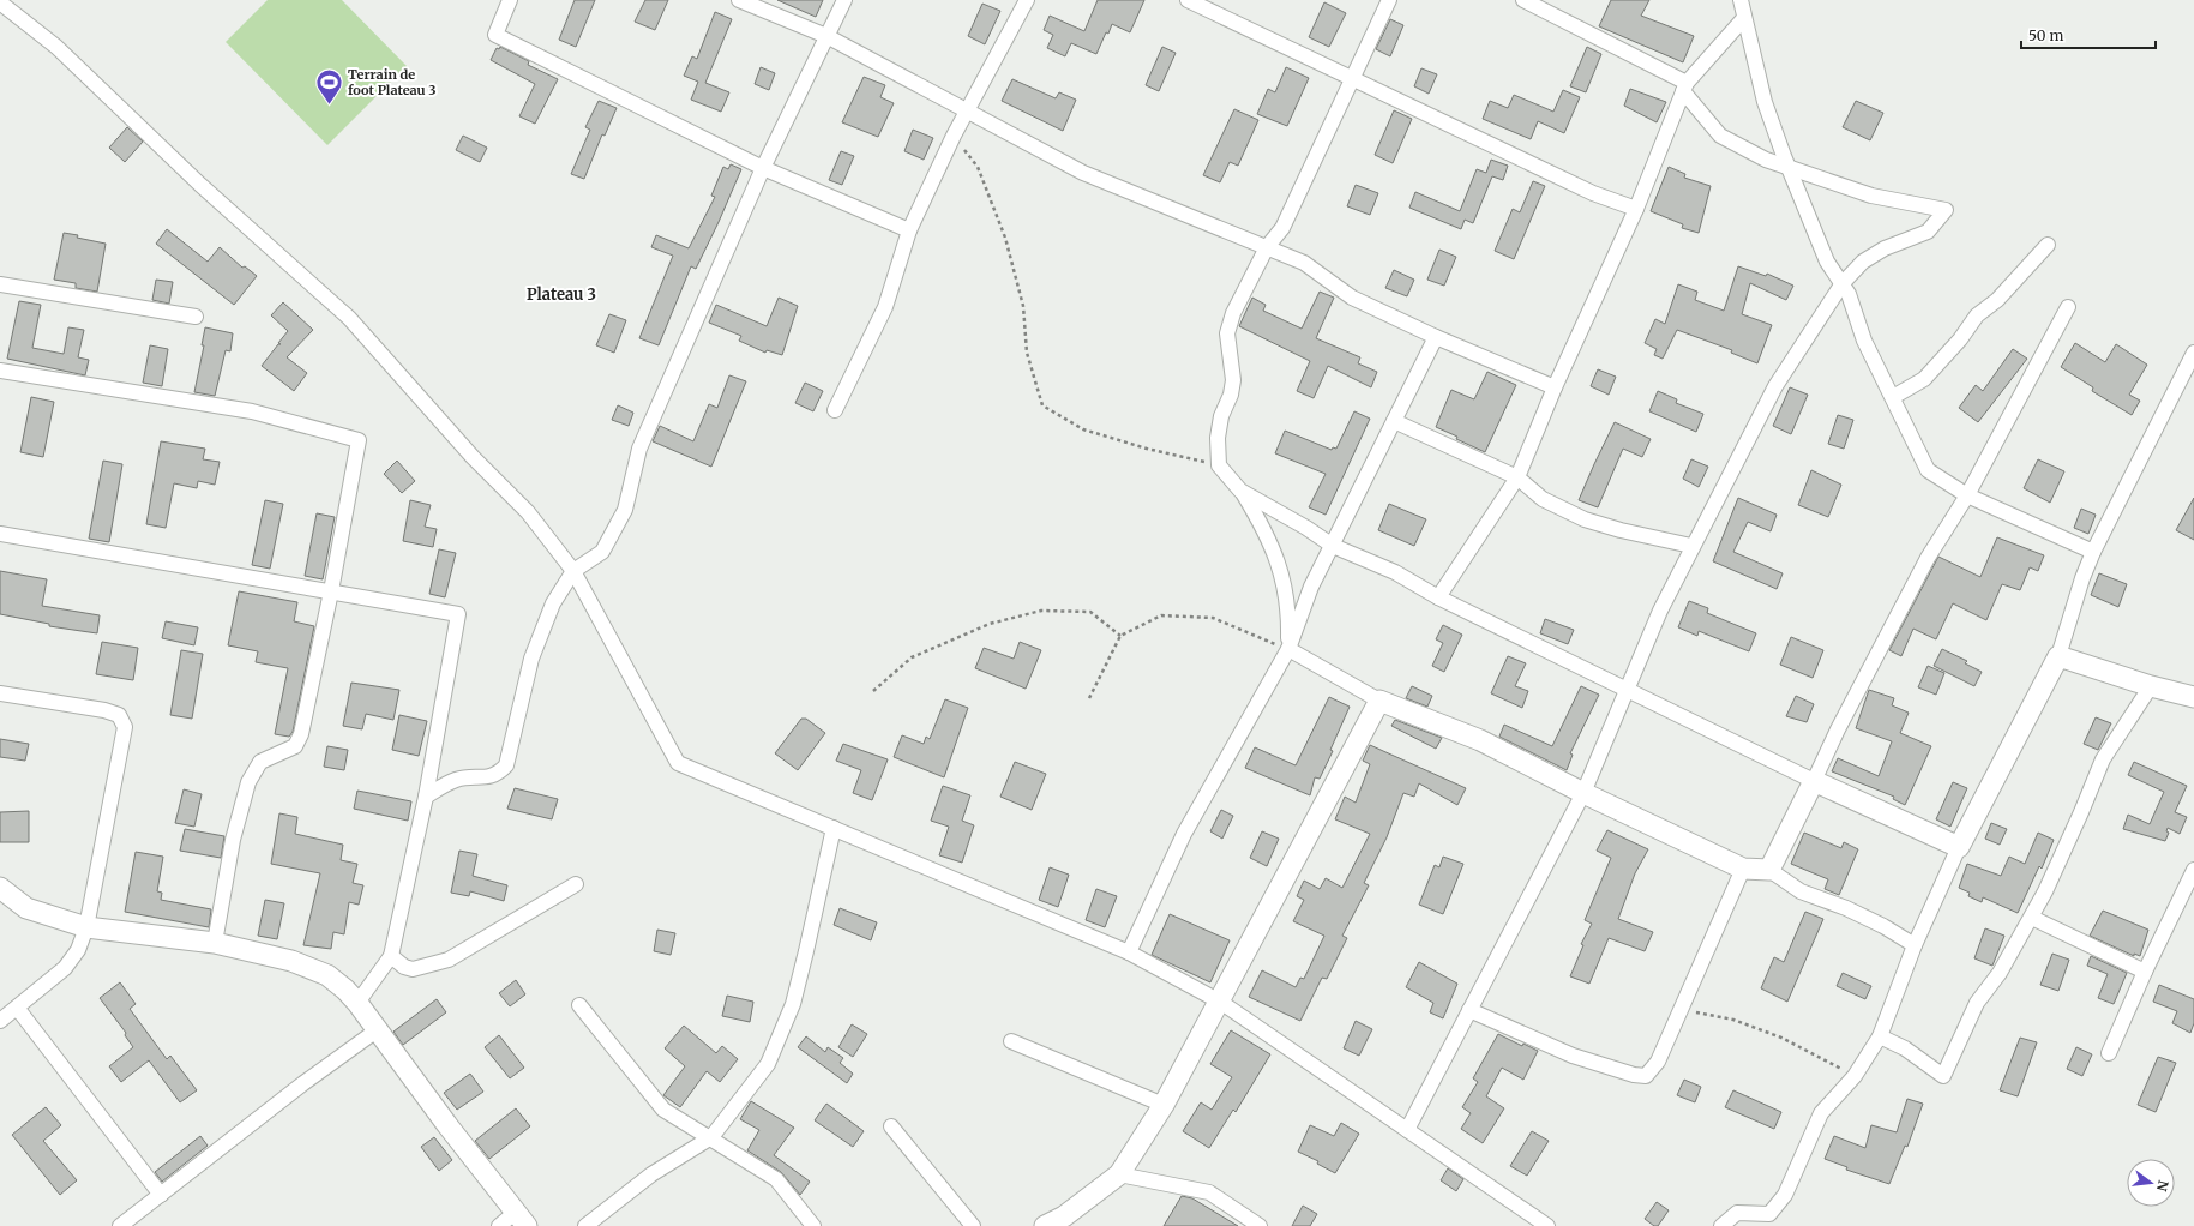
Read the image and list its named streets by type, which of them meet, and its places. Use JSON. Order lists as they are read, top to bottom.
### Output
{
  "districts": ["Plateau 3"],
  "places": {
    "sports": ["Terrain de foot Plateau 3"]
  },
  "scale_bar": "50 m",
  "north": "right"
}
